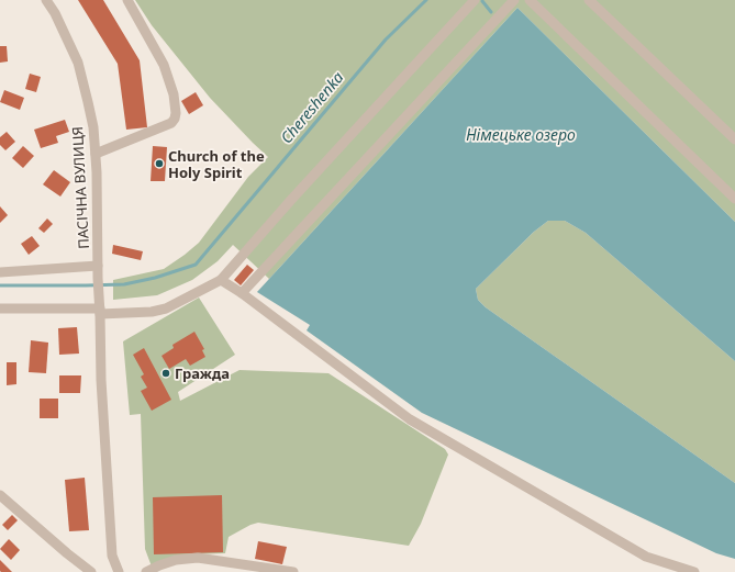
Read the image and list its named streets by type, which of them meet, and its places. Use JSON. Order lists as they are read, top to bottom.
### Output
{
  "streets": {
    "street": ["ПАСІЧНА ВУЛИЦЯ"]
  },
  "water": ["Chereshenka", "Німецьке озеро"],
  "places": ["Church of the Holy Spirit", "Гражда"]
}
